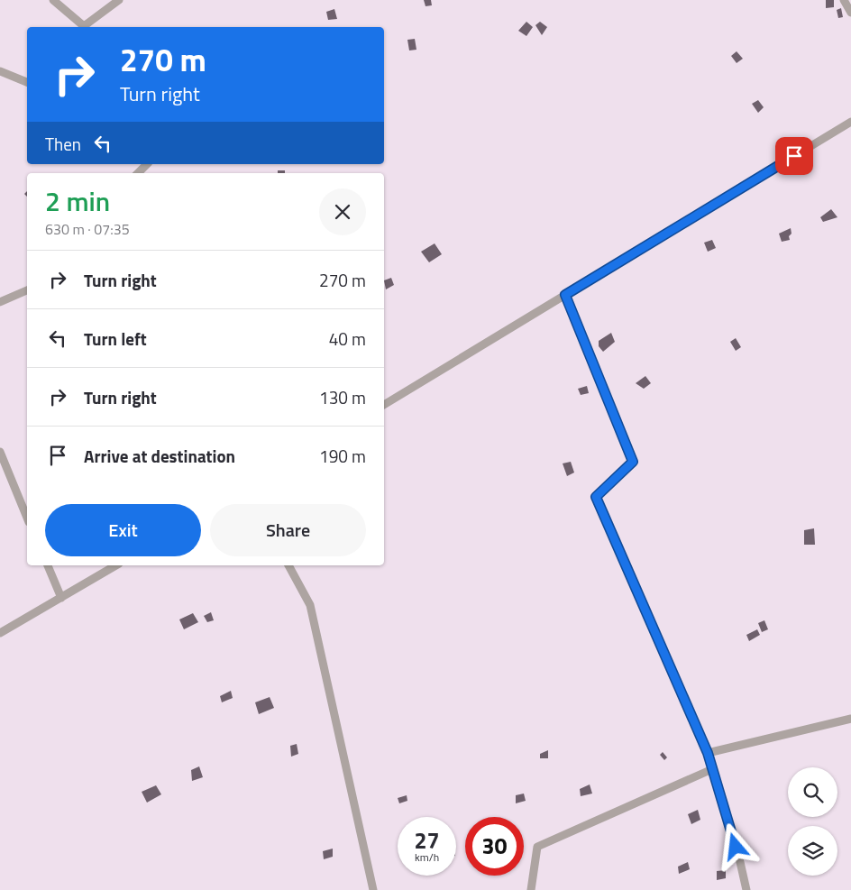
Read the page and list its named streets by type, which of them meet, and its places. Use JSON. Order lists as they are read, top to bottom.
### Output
{
  "page": {
    "turn": ["270 m", "Turn right"],
    "then": "Then",
    "heading": ["2 min", "630 m · 07:35"],
    "list": [
      {
        "name": "Turn right",
        "value": "270 m"
      },
      {
        "name": "Turn left",
        "value": "40 m"
      },
      {
        "name": "Turn right",
        "value": "130 m"
      },
      {
        "name": "Arrive at destination",
        "value": "190 m"
      }
    ],
    "buttons": ["Exit", "Share"],
    "speed": "27 km/h",
    "limit": "30"
  }
}
